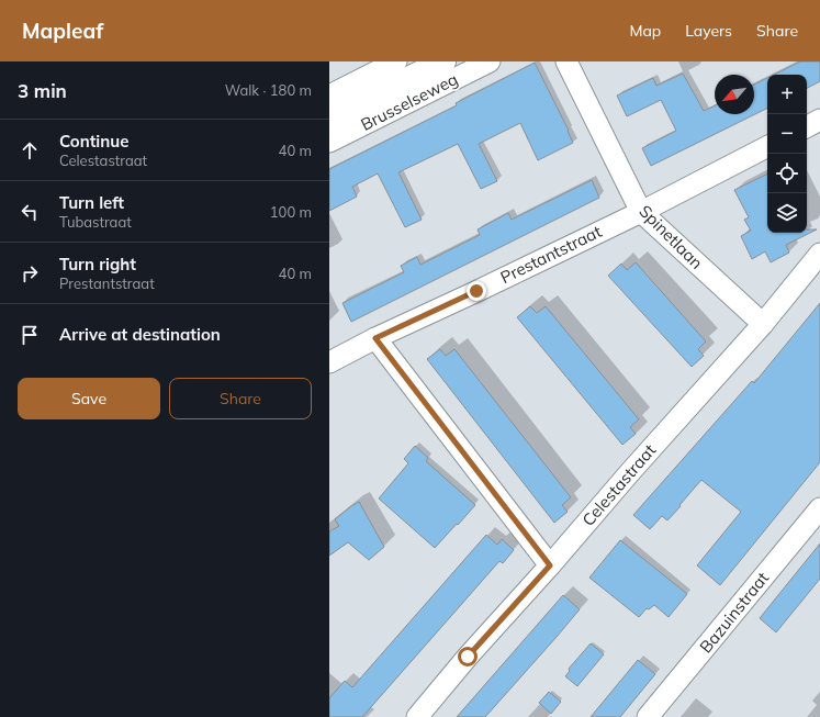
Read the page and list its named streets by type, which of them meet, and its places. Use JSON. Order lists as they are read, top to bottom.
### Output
{
  "streets": {
    "street": [
      "Brusselseweg",
      "Spinetlaan",
      "Prestantstraat",
      "Celestastraat",
      "Bazuinstraat"
    ]
  },
  "crossings": [
    ["Spinetlaan", "Prestantstraat"],
    ["Spinetlaan", "Celestastraat"]
  ],
  "north": "bottom left",
  "page": {
    "header": "Mapleaf",
    "nav": ["Map", "Layers", "Share"],
    "heading": ["3 min", "Walk · 180 m"],
    "map_buttons": ["+", "−"],
    "list": [
      ["Continue", "Celestastraat", "40 m"],
      ["Turn left", "Tubastraat", "100 m"],
      ["Turn right", "Prestantstraat", "40 m"],
      "Arrive at destination"
    ],
    "buttons": ["Save", "Share"]
  }
}
